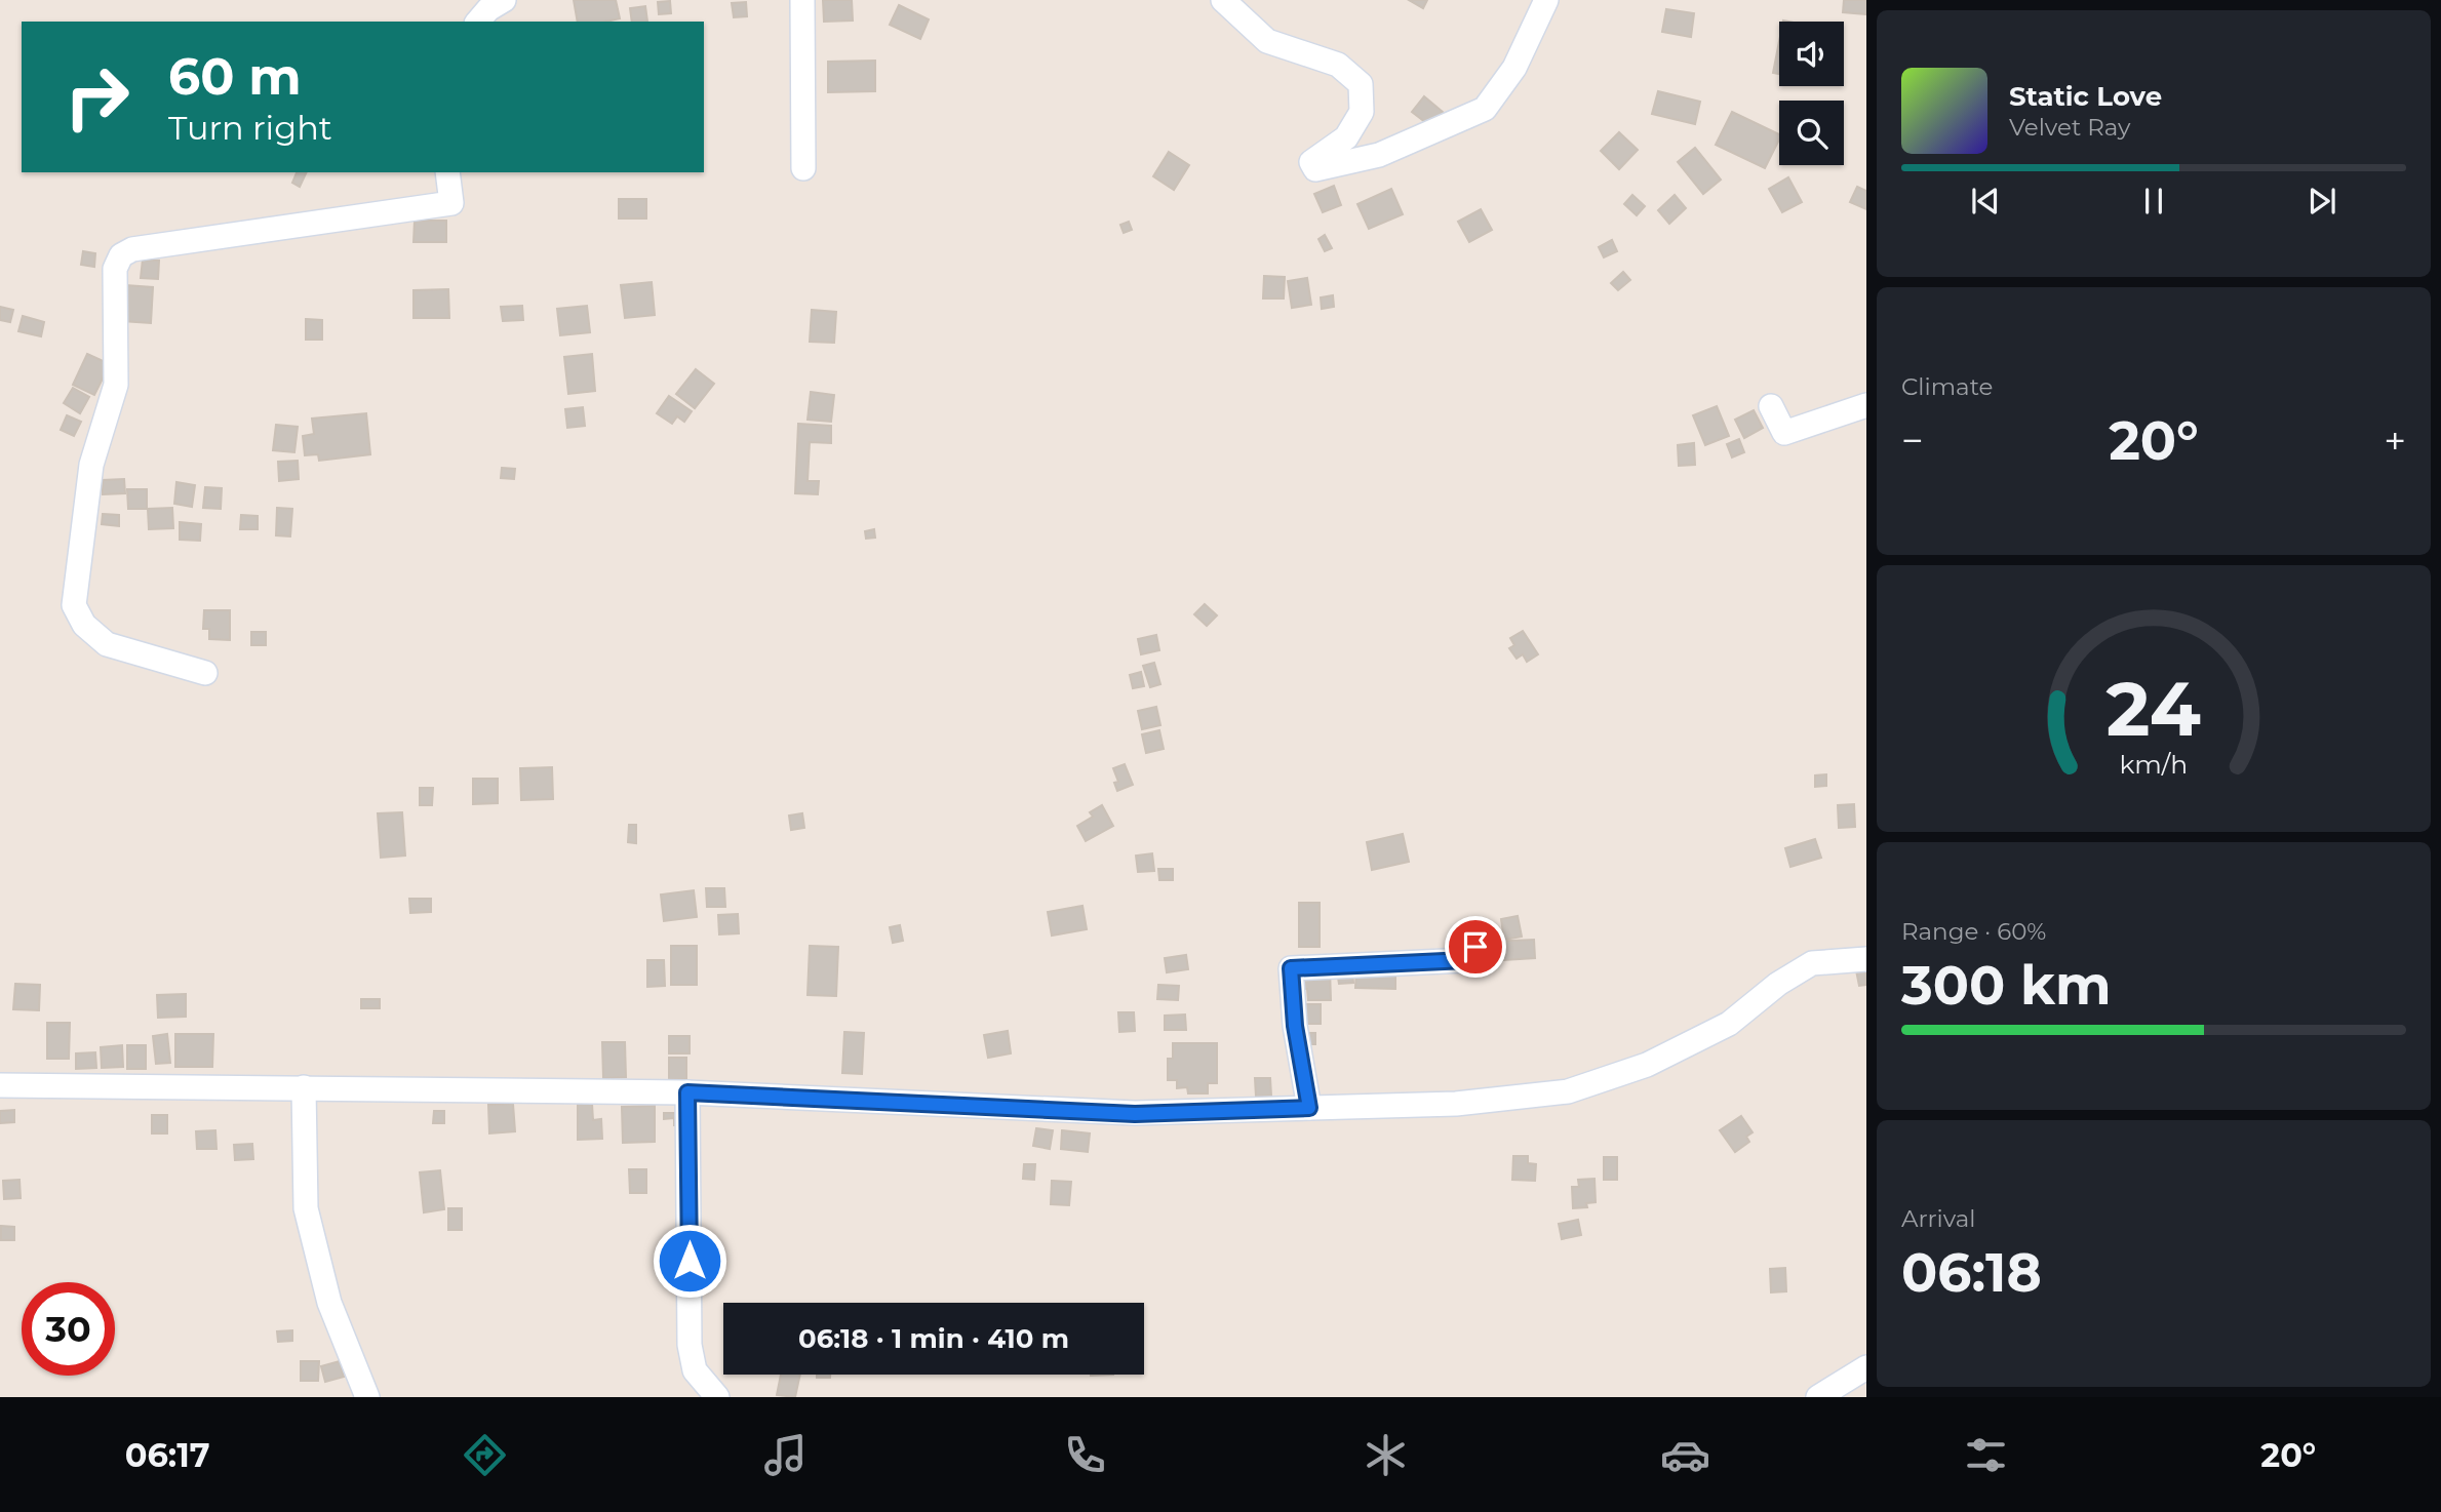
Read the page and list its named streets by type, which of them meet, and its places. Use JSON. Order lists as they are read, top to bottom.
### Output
{
  "page": {
    "turn": ["60 m", "Turn right"],
    "song": ["Static Love", "Velvet Ray"],
    "tile": [
      "Climate",
      ["Range · 60%", "300 km"],
      ["Arrival", "06:18"]
    ],
    "heat": ["−", "20°", "+"],
    "limit": "30",
    "trip": "06:18 · 1 min · 410 m",
    "tabs": ["06:17", "20°"],
    "gauge": ["24", "km/h"]
  }
}
